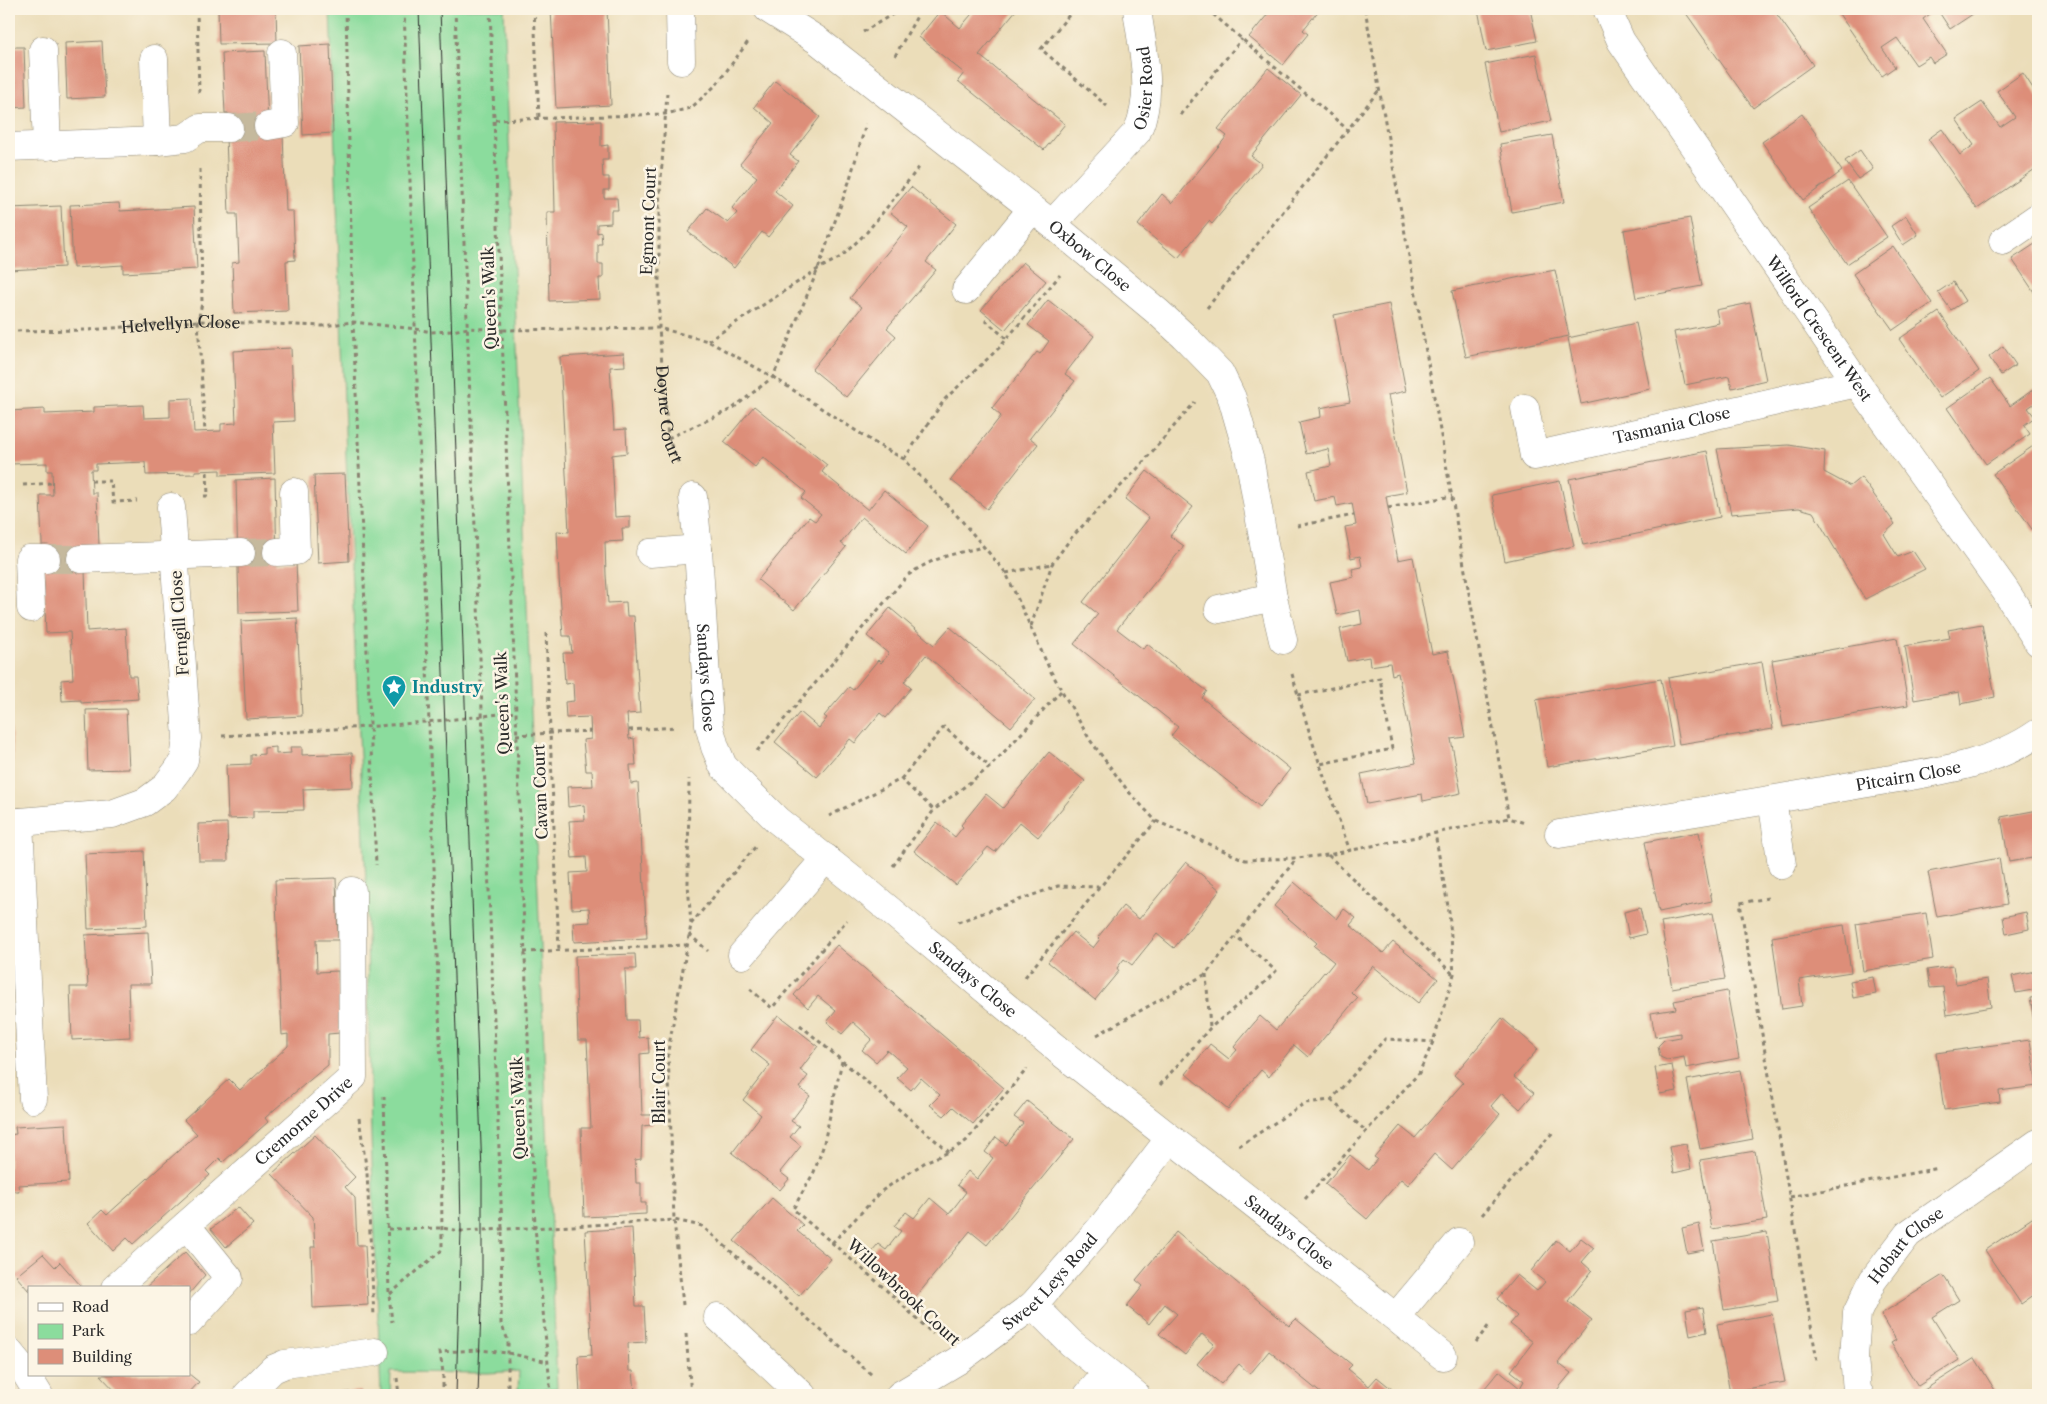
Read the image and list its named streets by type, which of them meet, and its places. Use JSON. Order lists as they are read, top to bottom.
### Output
{
  "streets": {
    "street": [
      "Osier Road",
      "Oxbow Close",
      "Wilford Crescent West",
      "Tasmania Close",
      "Ferngill Close",
      "Sandays Close",
      "Pitcairn Close",
      "Cremorne Drive",
      "Hobart Close",
      "Sweet Leys Road"
    ],
    "path": [
      "Egmont Court",
      "Queen's Walk",
      "Helvellyn Close",
      "Doyne Court",
      "Cavan Court",
      "Blair Court",
      "Willowbrook Court"
    ]
  },
  "crossings": [
    ["Osier Road", "Oxbow Close"],
    ["Egmont Court", "Helvellyn Close"],
    ["Egmont Court", "Doyne Court"],
    ["Queen's Walk", "Helvellyn Close"],
    ["Helvellyn Close", "Doyne Court"],
    ["Wilford Crescent West", "Tasmania Close"],
    ["Doyne Court", "Sandays Close"],
    ["Sandays Close", "Sweet Leys Road"],
    ["Sandays Close", "Willowbrook Court"],
    ["Sweet Leys Road", "Willowbrook Court"]
  ],
  "places": {
    "place": ["Industry"]
  },
  "legend": ["Road", "Park", "Building"]
}
